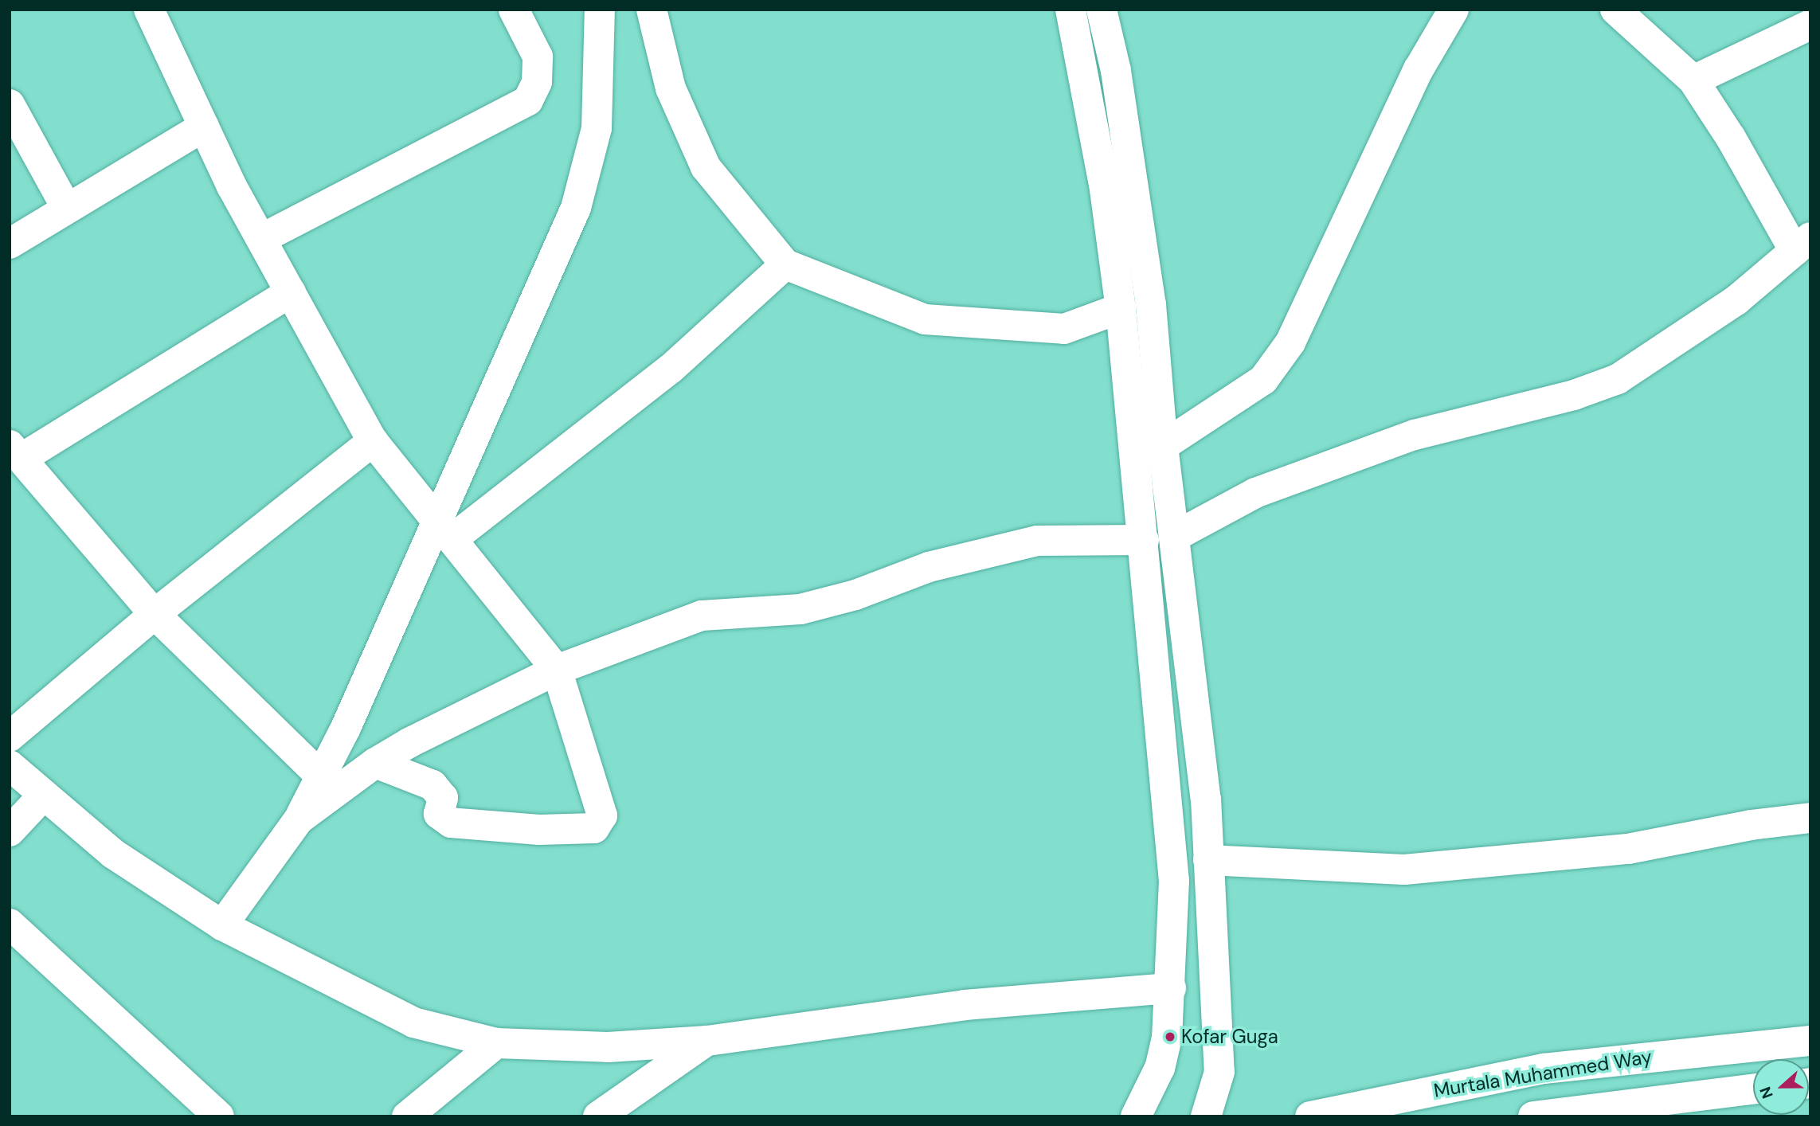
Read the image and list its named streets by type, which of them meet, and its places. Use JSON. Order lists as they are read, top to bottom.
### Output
{
  "streets": {
    "main road": ["Murtala Muhammed Way"]
  },
  "places": ["Kofar Guga"],
  "north": "left"
}
